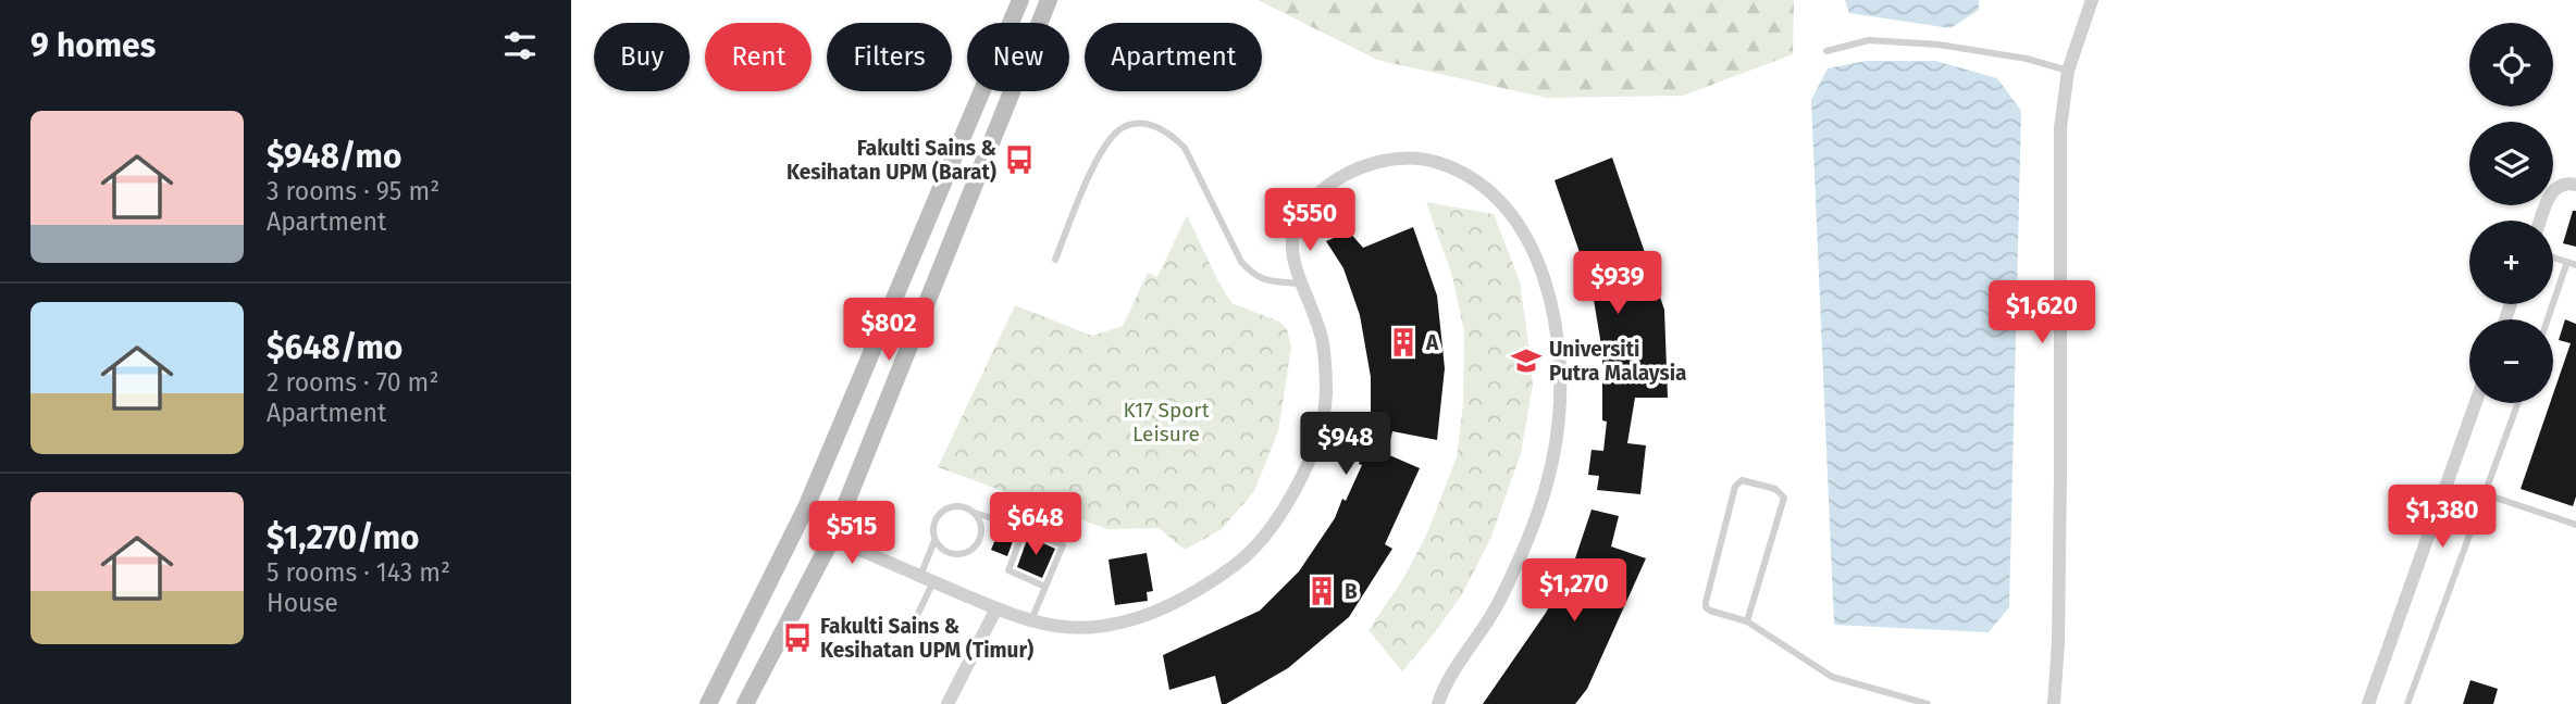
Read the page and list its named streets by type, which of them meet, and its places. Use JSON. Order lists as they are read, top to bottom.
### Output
{
  "parks": ["K17 Sport Leisure"],
  "places": {
    "bus stop": ["Fakulti Sains & Kesihatan UPM (Barat)", "Fakulti Sains & Kesihatan UPM (Timur)"],
    "building": ["A", "B"],
    "school or university": ["Universiti Putra Malaysia"]
  },
  "page": {
    "heading": "9 homes",
    "map_buttons": ["+", "−"],
    "chip": [
      "Buy",
      "Rent",
      "Filters",
      "New",
      "Apartment"
    ],
    "list": [
      {
        "name": "$948/mo",
        "note": "3 rooms · 95 m² · Apartment"
      },
      {
        "name": "$648/mo",
        "note": "2 rooms · 70 m² · Apartment"
      },
      {
        "name": "$1,270/mo",
        "note": "5 rooms · 143 m² · House"
      }
    ],
    "price": [
      "$550",
      "$939",
      "$1,620",
      "$802",
      "$948",
      "$1,380",
      "$648",
      "$515",
      "$1,270"
    ]
  }
}
